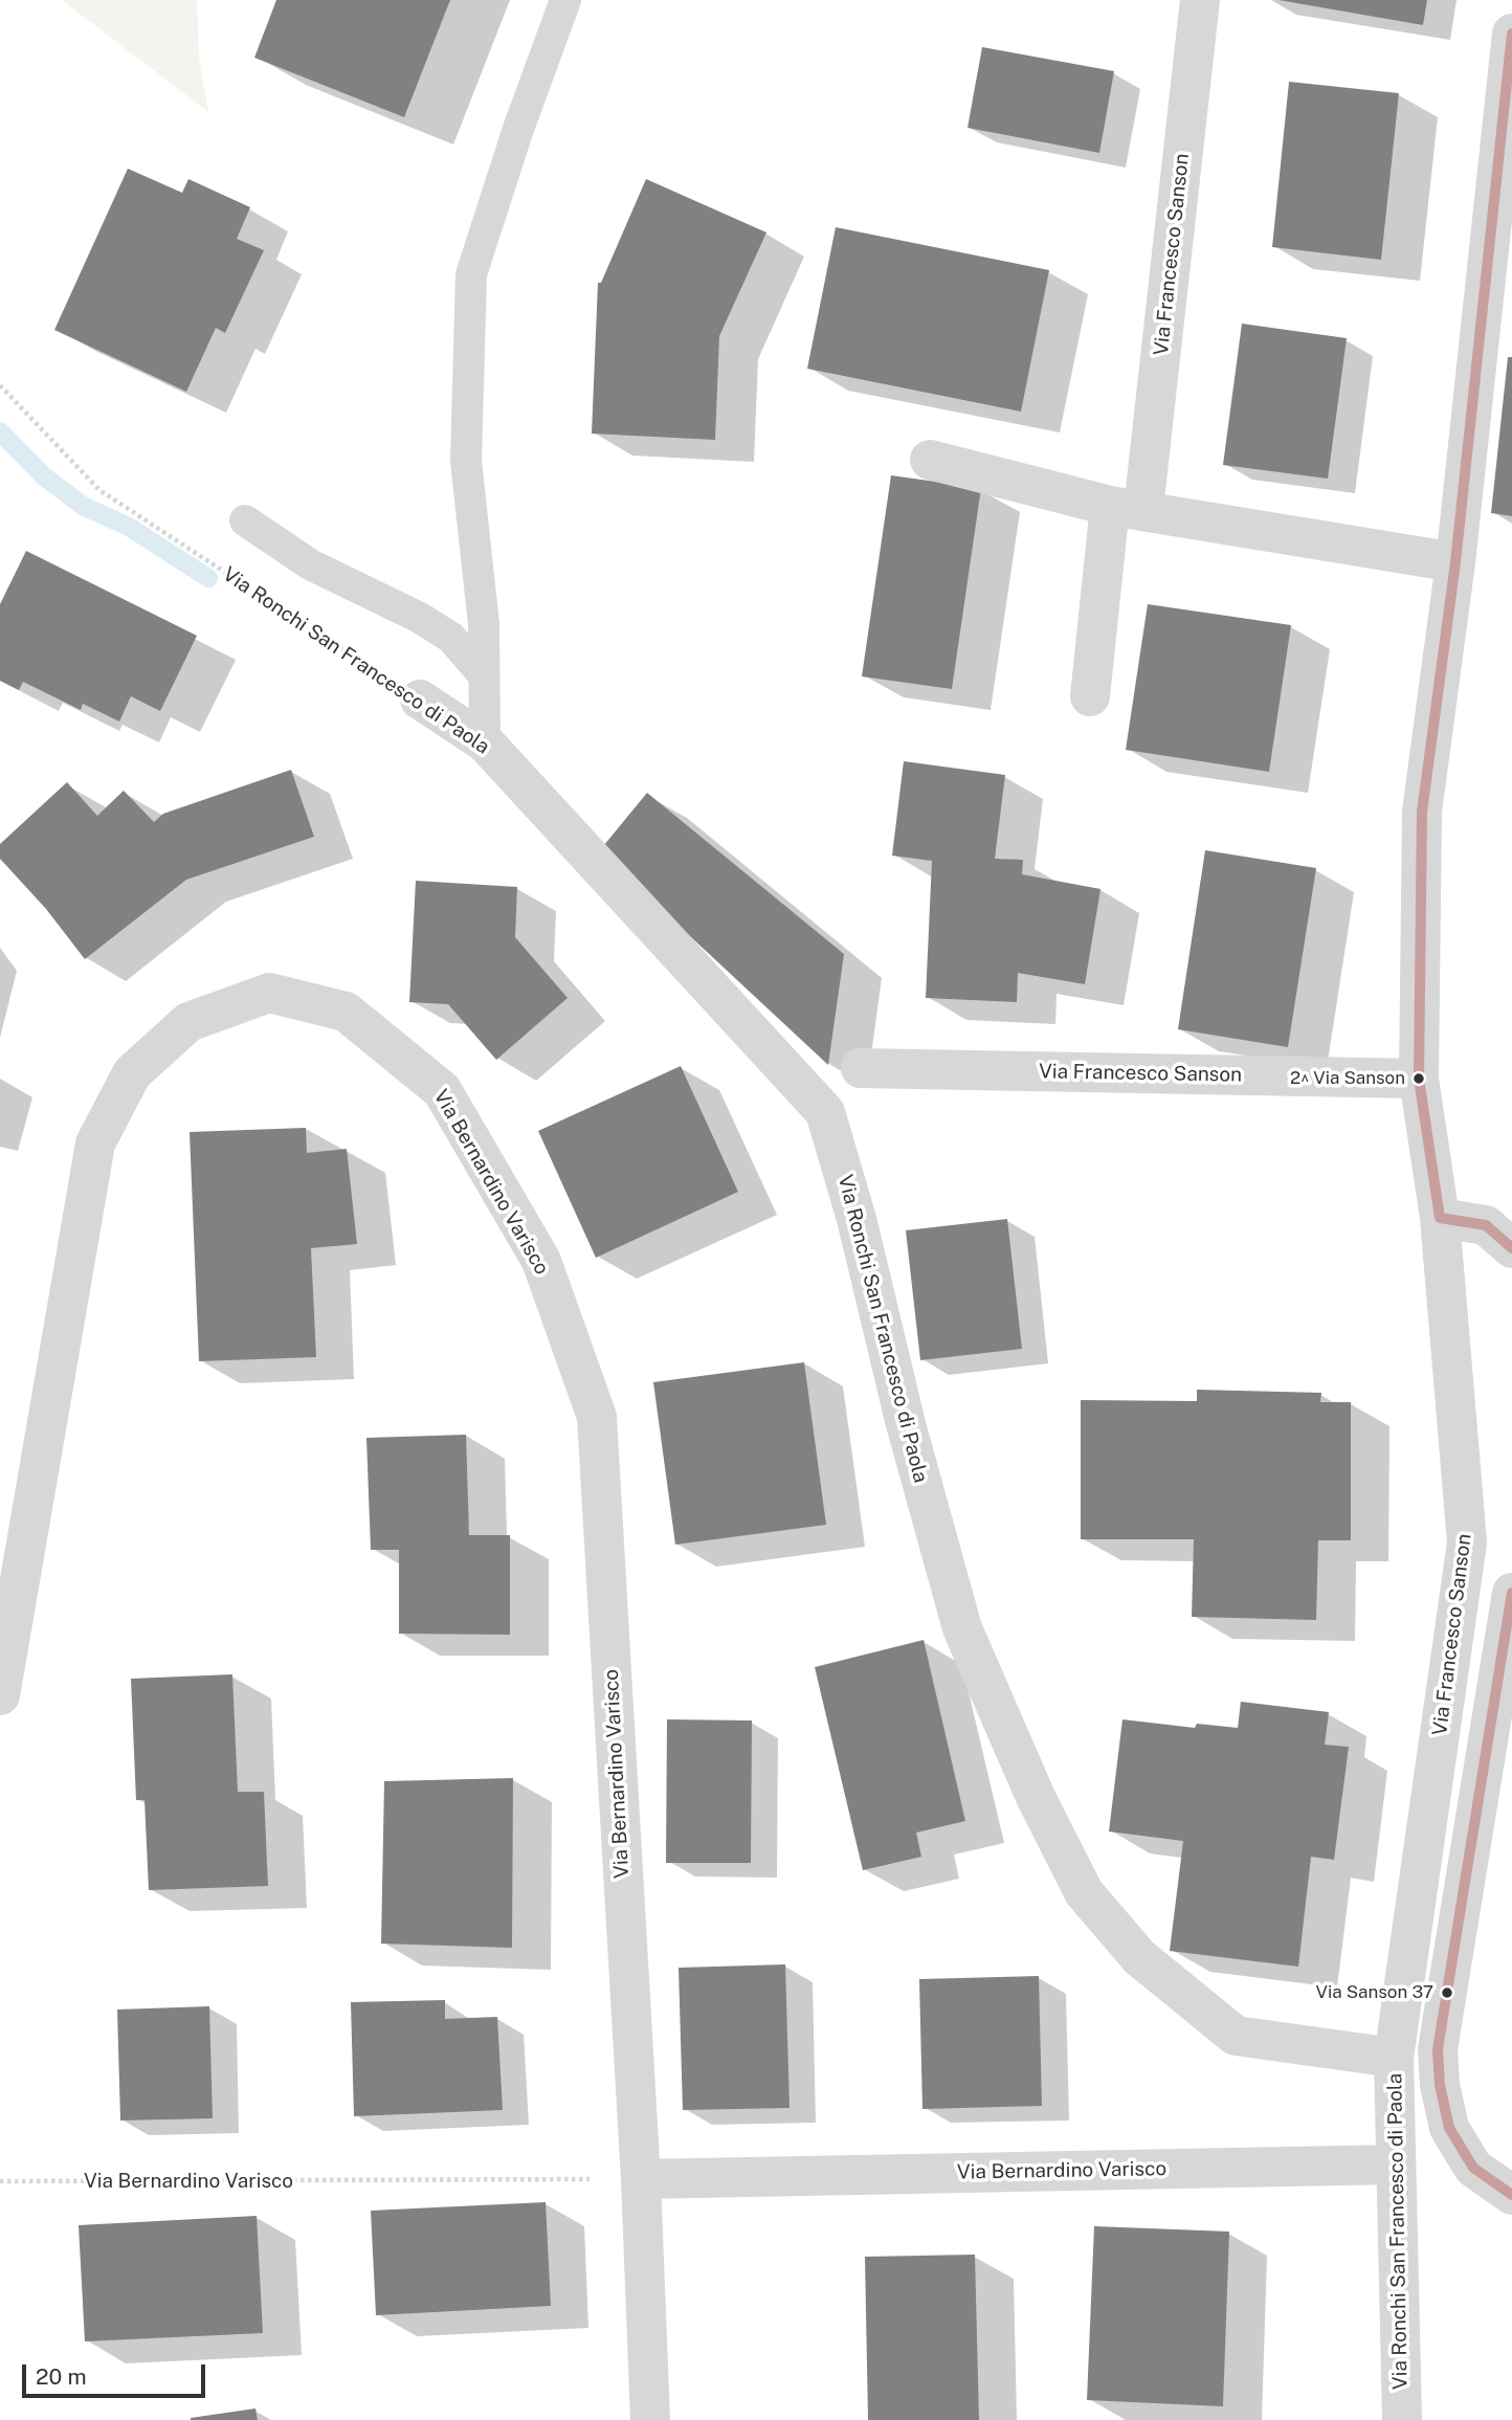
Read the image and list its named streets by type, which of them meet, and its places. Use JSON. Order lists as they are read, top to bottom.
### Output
{
  "streets": {
    "street": ["Via Francesco Sanson", "Via Ronchi San Francesco di Paola", "Via Bernardino Varisco"]
  },
  "crossings": [
    ["Via Francesco Sanson", "Via Ronchi San Francesco di Paola"],
    ["Via Ronchi San Francesco di Paola", "Via Bernardino Varisco"]
  ],
  "places": ["2^ Via Sanson", "Via Sanson 37"],
  "scale_bar": "20 m"
}
